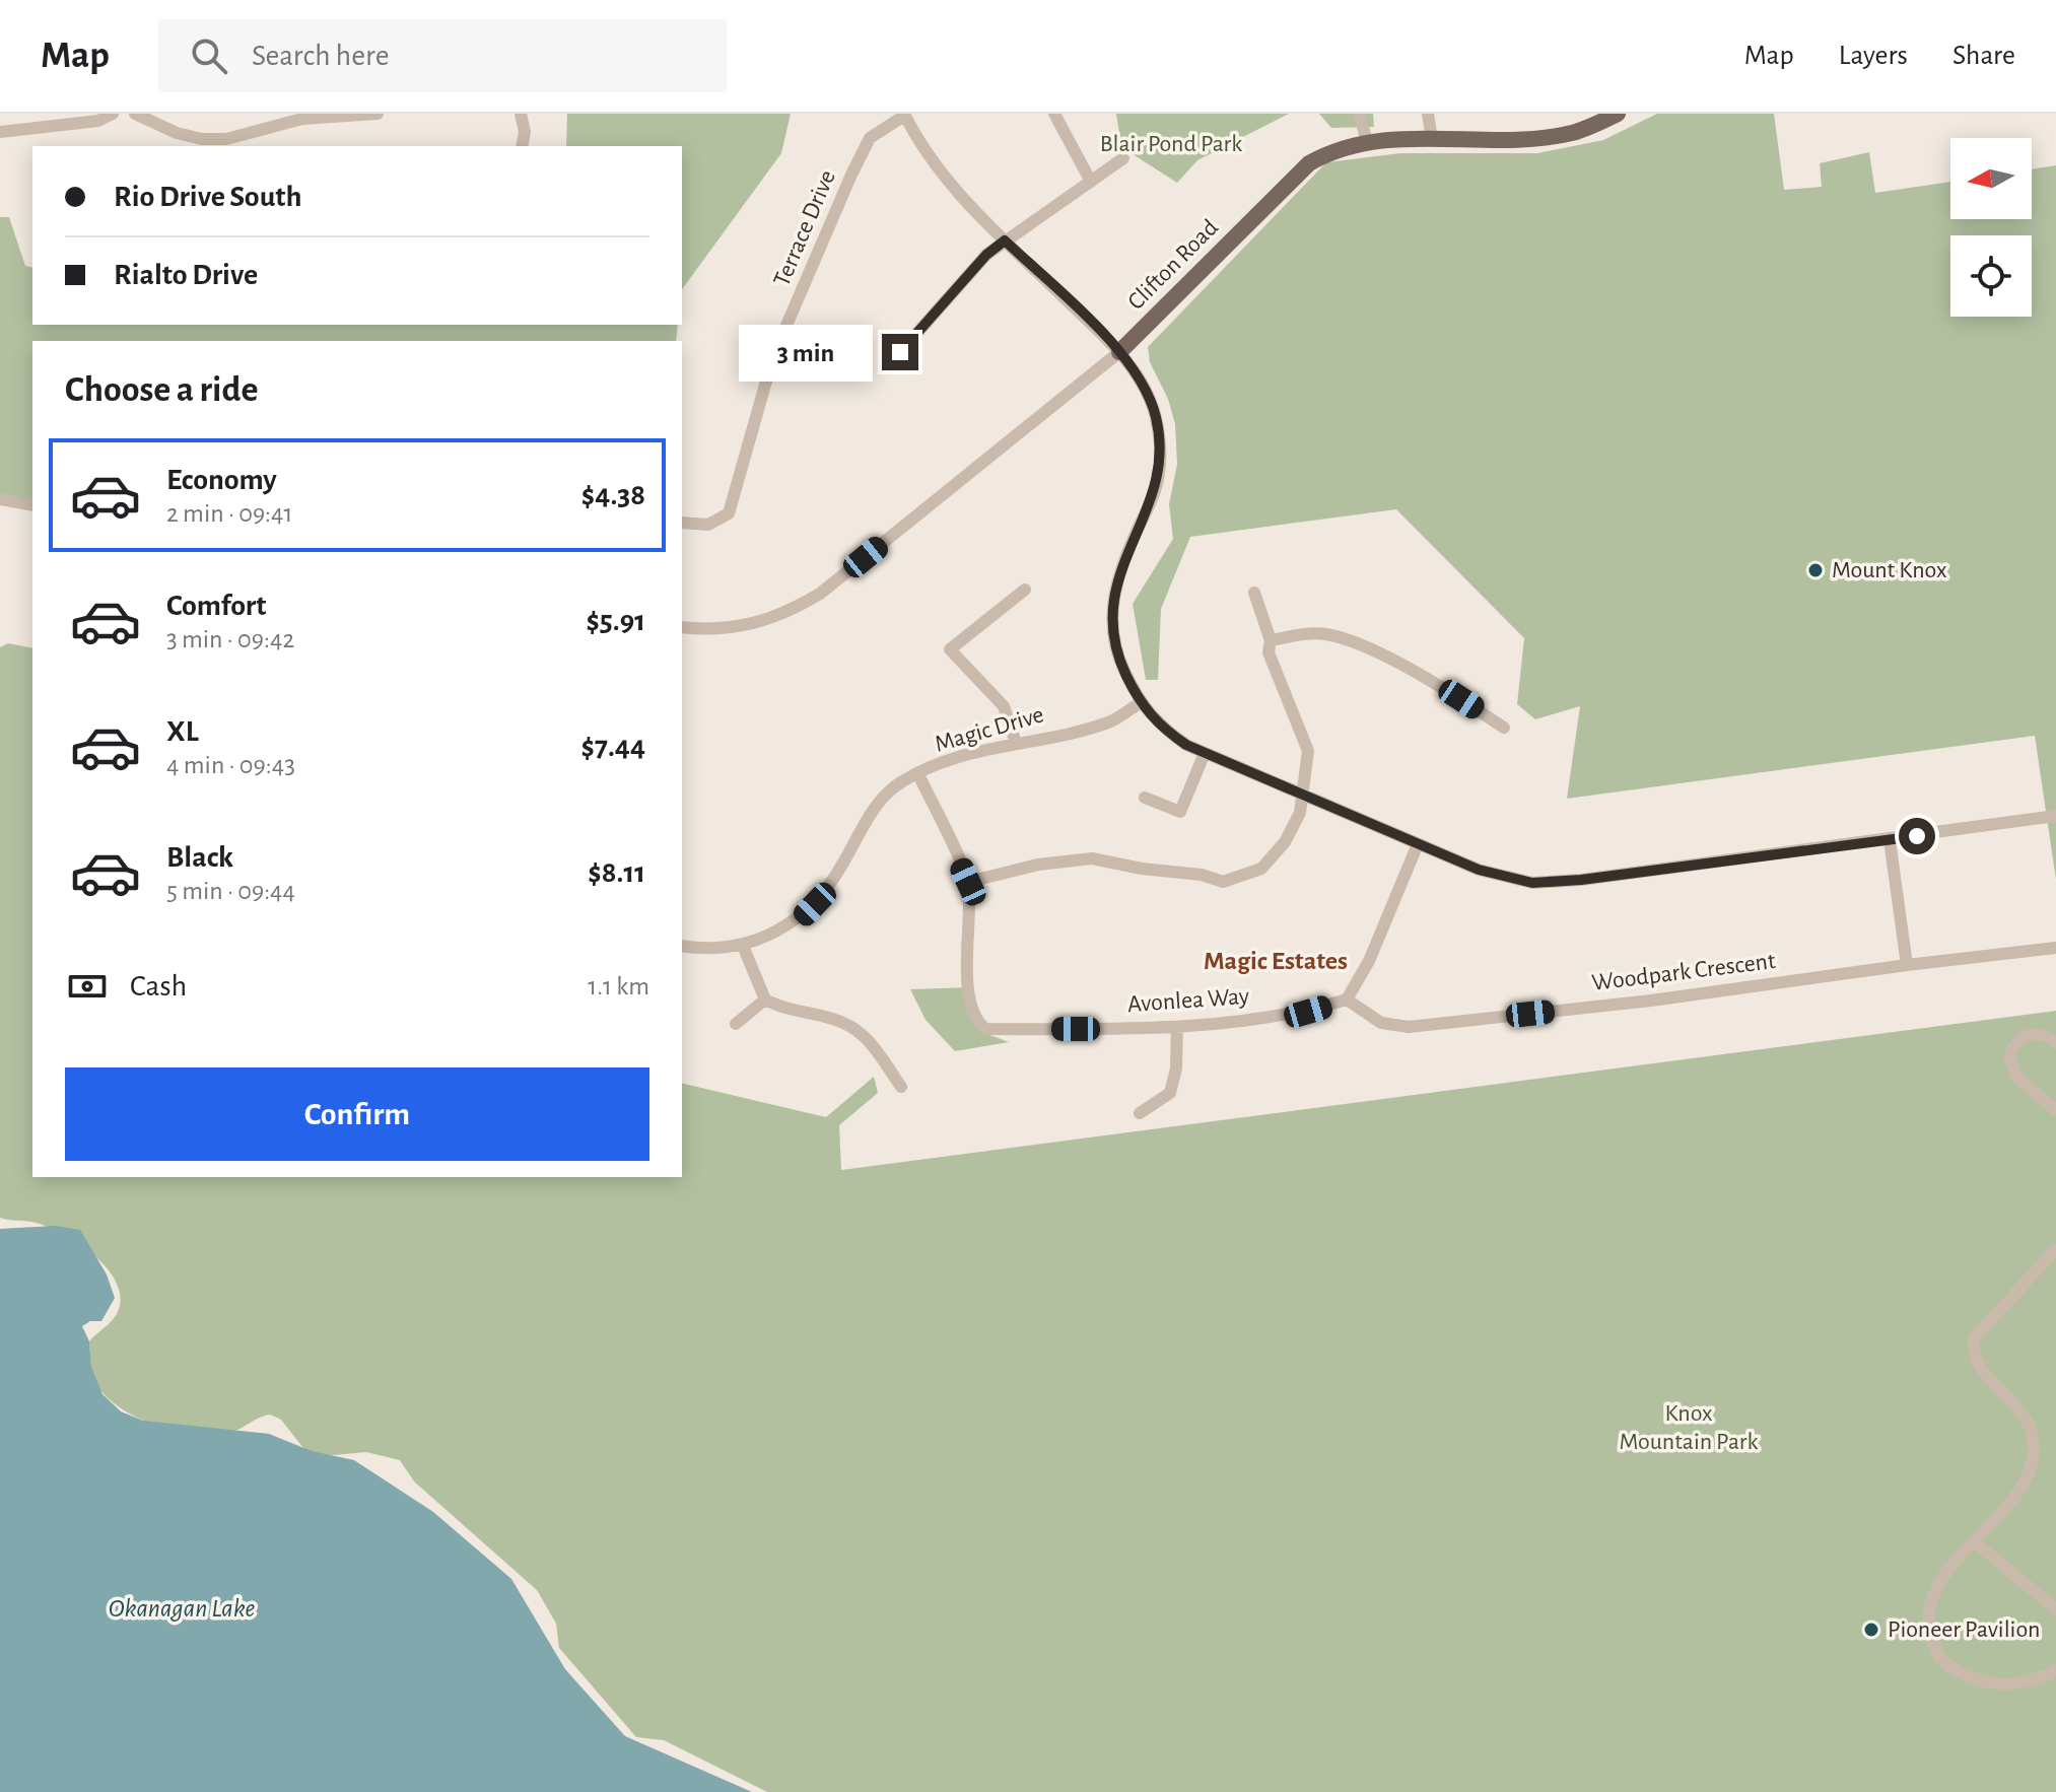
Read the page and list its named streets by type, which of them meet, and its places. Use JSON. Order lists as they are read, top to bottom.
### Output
{
  "streets": {
    "main road": ["Clifton Road"],
    "street": [
      "Terrace Drive",
      "Magic Drive",
      "Woodpark Crescent",
      "Avonlea Way"
    ]
  },
  "crossings": [
    ["Magic Drive", "Avonlea Way"],
    ["Woodpark Crescent", "Avonlea Way"]
  ],
  "districts": ["Magic Estates"],
  "water": ["Okanagan Lake"],
  "parks": ["Blair Pond Park", "Knox Mountain Park"],
  "places": ["Mount Knox", "Pioneer Pavilion"],
  "north": "left",
  "page": {
    "header": "Map",
    "search": "Search here",
    "nav": ["Map", "Layers", "Share"],
    "banner": ["Rio Drive South", "Rialto Drive"],
    "bubble": "3 min",
    "heading": "Choose a ride",
    "list": [
      {
        "name": "Economy",
        "note": "2 min · 09:41",
        "value": "$4.38"
      },
      {
        "name": "Comfort",
        "note": "3 min · 09:42",
        "value": "$5.91"
      },
      {
        "name": "XL",
        "note": "4 min · 09:43",
        "value": "$7.44"
      },
      {
        "name": "Black",
        "note": "5 min · 09:44",
        "value": "$8.11"
      }
    ],
    "pay": ["Cash", "1.1 km"],
    "buttons": "Confirm"
  }
}
